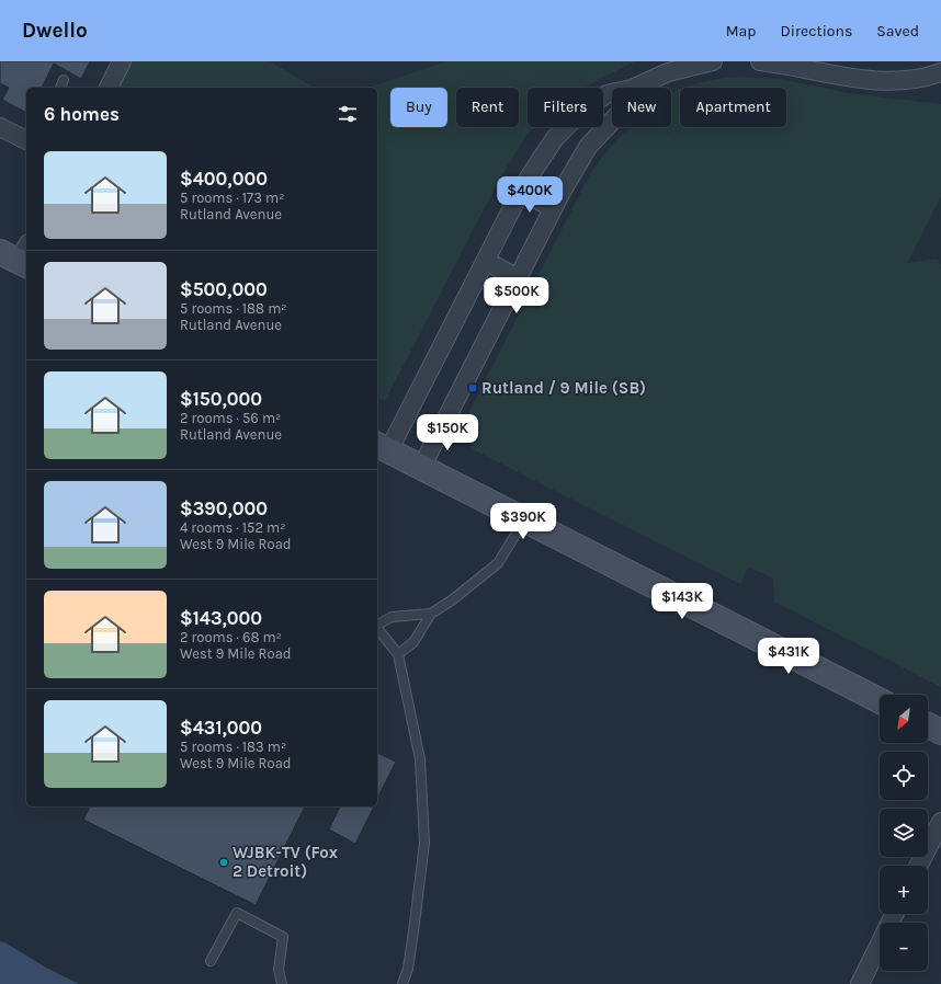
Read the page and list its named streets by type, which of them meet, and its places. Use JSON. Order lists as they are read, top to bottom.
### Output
{
  "places": {
    "transit": ["Rutland / 9 Mile (SB)"],
    "other": ["WJBK-TV (Fox 2 Detroit)"]
  },
  "north": "bottom left",
  "page": {
    "header": "Dwello",
    "nav": ["Map", "Directions", "Saved"],
    "chip": [
      "Buy",
      "Rent",
      "Filters",
      "New",
      "Apartment"
    ],
    "heading": "6 homes",
    "list": [
      {
        "name": "$400,000",
        "note": "5 rooms · 173 m² · Rutland Avenue"
      },
      {
        "name": "$500,000",
        "note": "5 rooms · 188 m² · Rutland Avenue"
      },
      {
        "name": "$150,000",
        "note": "2 rooms · 56 m² · Rutland Avenue"
      },
      {
        "name": "$390,000",
        "note": "4 rooms · 152 m² · West 9 Mile Road"
      },
      {
        "name": "$143,000",
        "note": "2 rooms · 68 m² · West 9 Mile Road"
      },
      {
        "name": "$431,000",
        "note": "5 rooms · 183 m² · West 9 Mile Road"
      }
    ],
    "price": [
      "$400K",
      "$500K",
      "$150K",
      "$390K",
      "$143K",
      "$431K"
    ],
    "map_buttons": ["+", "−"]
  }
}
